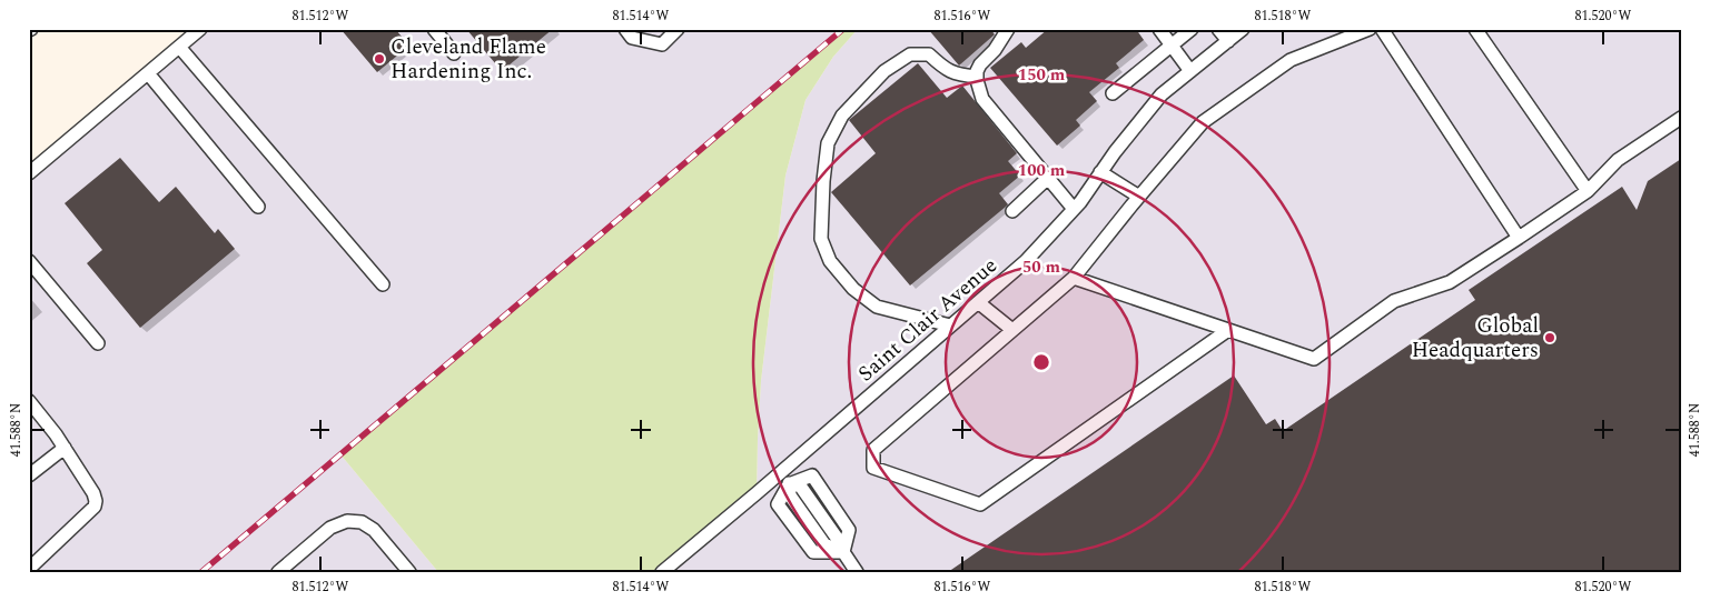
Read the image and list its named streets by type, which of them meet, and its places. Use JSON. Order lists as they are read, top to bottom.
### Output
{
  "streets": {
    "street": ["Saint Clair Avenue"]
  },
  "places": ["Cleveland Flame Hardening Inc.", "Global Headquarters"],
  "coordinates": [
    "81.512°W",
    "81.514°W",
    "81.516°W",
    "81.518°W",
    "81.520°W",
    "41.588°N"
  ],
  "rings": ["150 m", "100 m", "50 m"]
}
